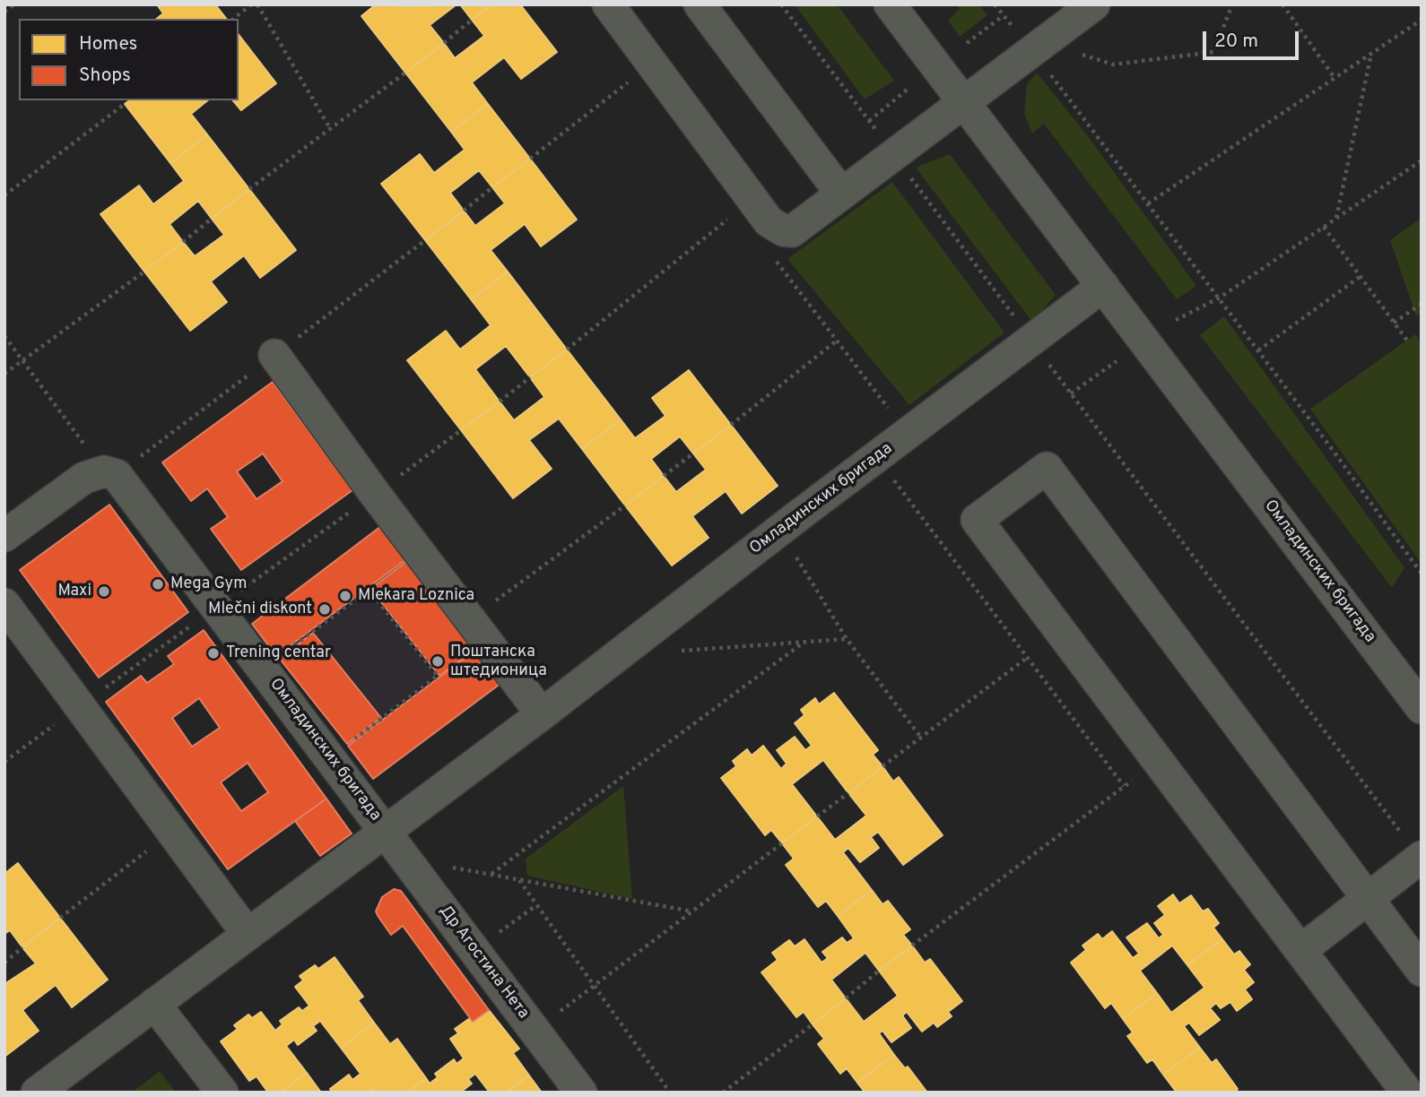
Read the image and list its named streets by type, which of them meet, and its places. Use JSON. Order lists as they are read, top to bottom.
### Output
{
  "streets": {
    "street": ["Омладинских бригада", "Др Агостина Нета"]
  },
  "crossings": [
    ["Омладинских бригада", "Др Агостина Нета"]
  ],
  "places": [
    "Mega Gym",
    "Maxi",
    "Mlekara Loznica",
    "Mlečni diskont",
    "Trening centar",
    "Поштанска штедионица"
  ],
  "legend": ["Homes", "Shops"],
  "scale_bar": "20 m"
}
